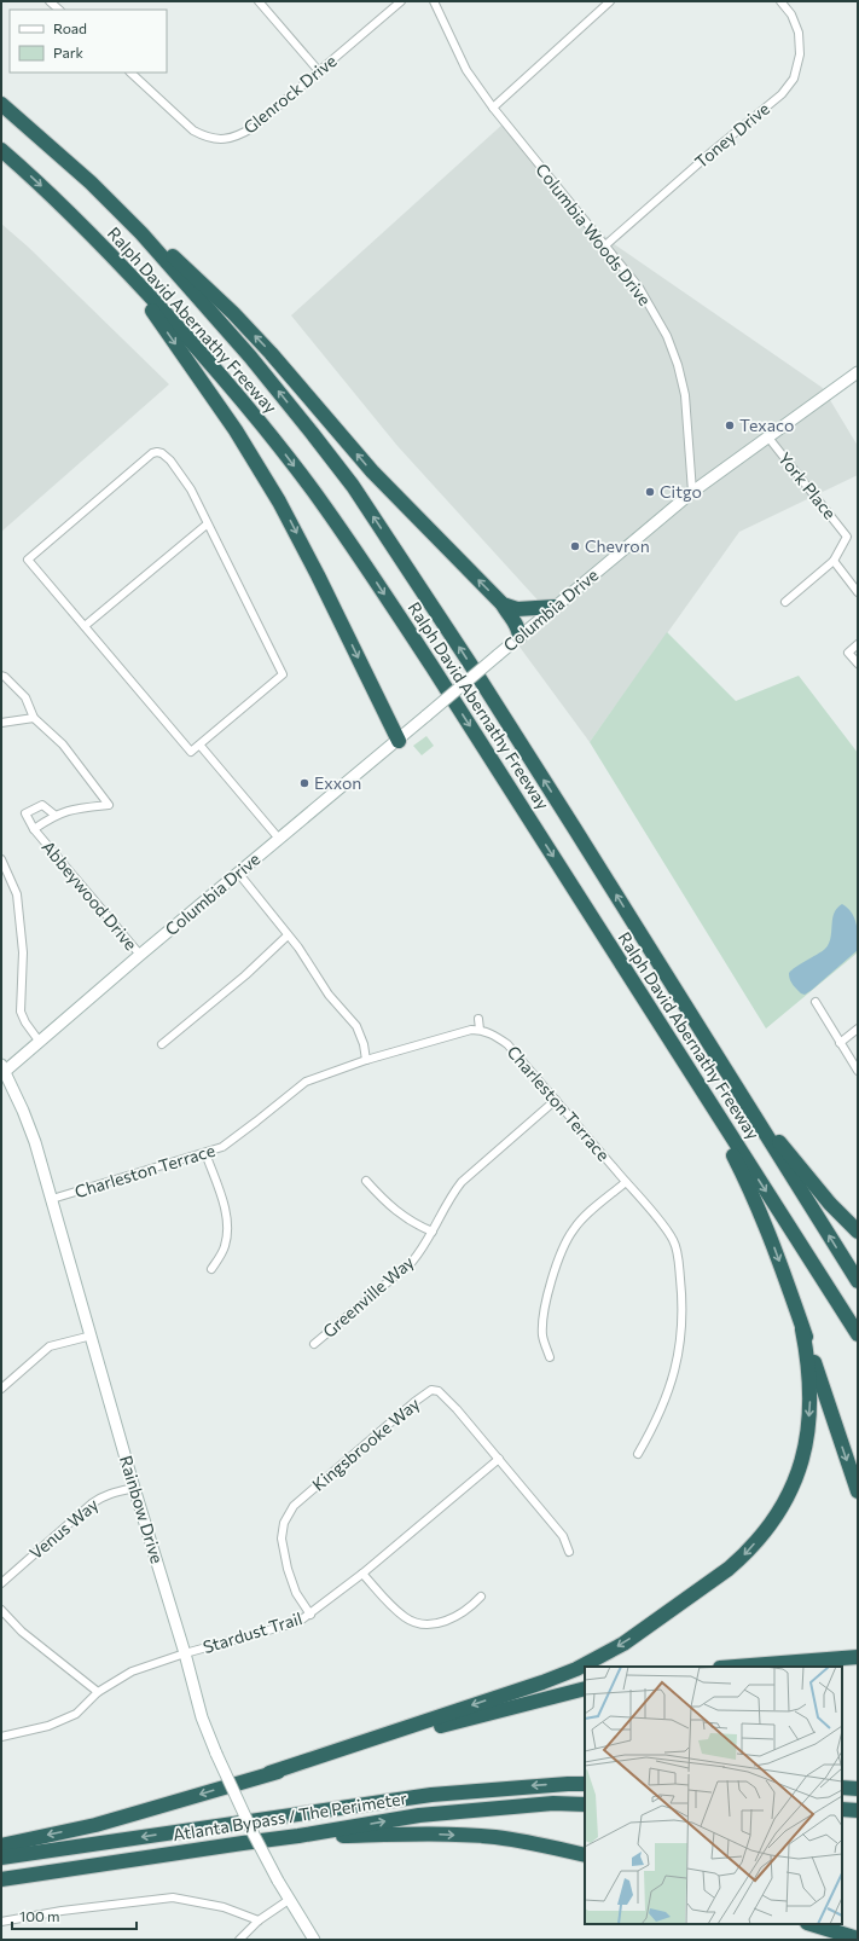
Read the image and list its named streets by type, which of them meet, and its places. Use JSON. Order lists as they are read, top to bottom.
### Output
{
  "streets": {
    "highway": ["Ralph David Abernathy Freeway", "Atlanta Bypass / The Perimeter"],
    "main road": ["Columbia Drive", "Rainbow Drive"],
    "street": [
      "Glenrock Drive",
      "Toney Drive",
      "Columbia Woods Drive",
      "York Place",
      "Abbeywood Drive",
      "Charleston Terrace",
      "Greenville Way",
      "Kingsbrooke Way",
      "Venus Way",
      "Stardust Trail"
    ]
  },
  "crossings": [
    ["Toney Drive", "Columbia Woods Drive"],
    ["Columbia Woods Drive", "Columbia Drive"],
    ["York Place", "Columbia Drive"],
    ["Columbia Drive", "Abbeywood Drive"],
    ["Columbia Drive", "Rainbow Drive"],
    ["Charleston Terrace", "Greenville Way"],
    ["Charleston Terrace", "Rainbow Drive"],
    ["Kingsbrooke Way", "Stardust Trail"],
    ["Rainbow Drive", "Venus Way"],
    ["Rainbow Drive", "Stardust Trail"]
  ],
  "places": [
    "Texaco",
    "Citgo",
    "Chevron",
    "Exxon"
  ],
  "legend": ["Road", "Park"],
  "scale_bar": "100 m"
}
